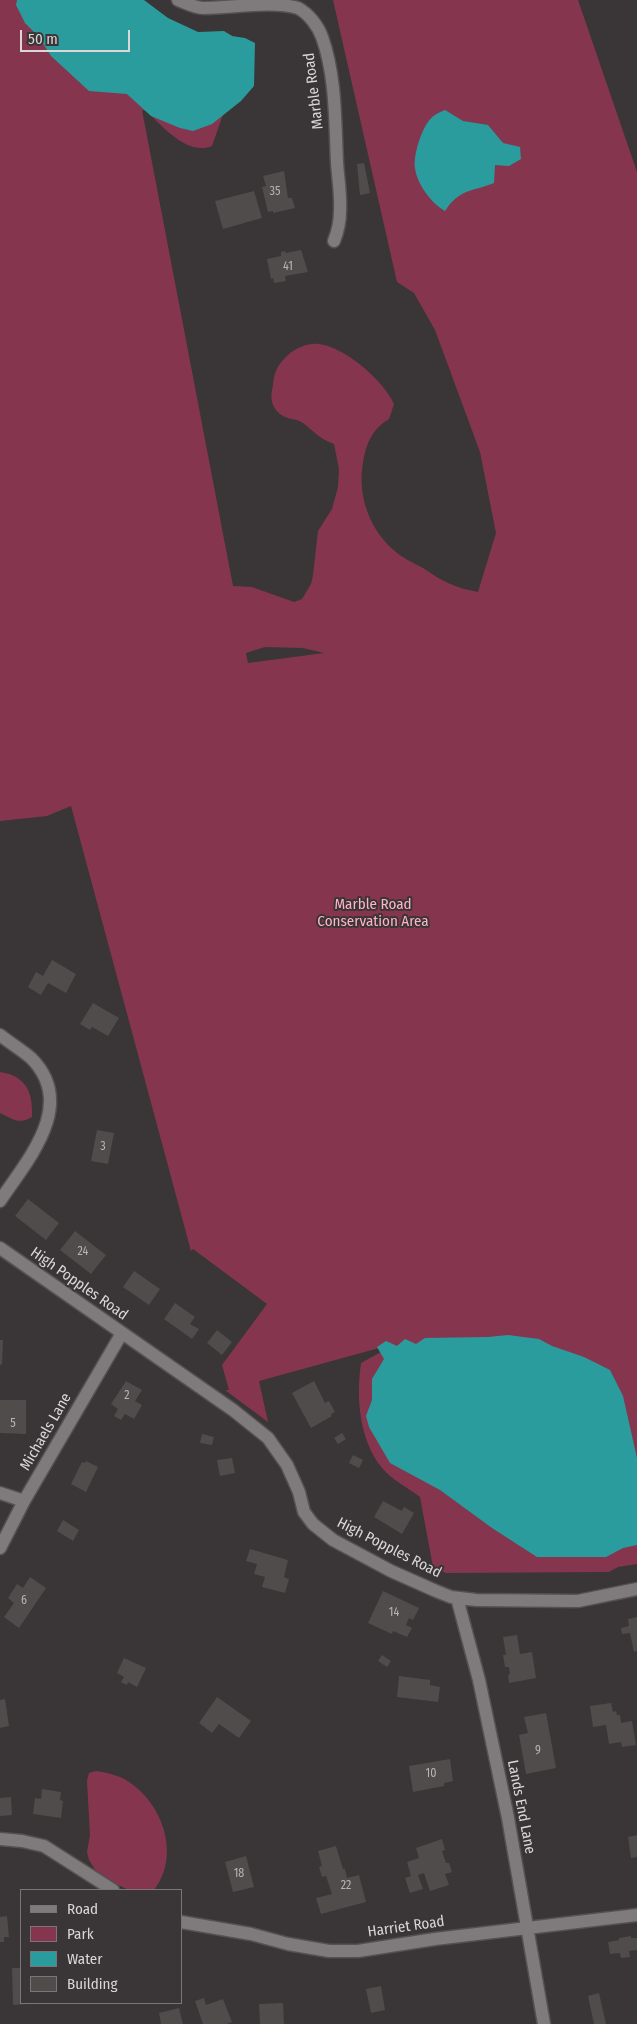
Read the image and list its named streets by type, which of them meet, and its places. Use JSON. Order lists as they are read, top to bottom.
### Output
{
  "streets": {
    "street": [
      "Marble Road",
      "High Popples Road",
      "Michaels Lane",
      "Lands End Lane",
      "Harriet Road"
    ]
  },
  "crossings": [
    ["High Popples Road", "Michaels Lane"],
    ["High Popples Road", "Lands End Lane"],
    ["Lands End Lane", "Harriet Road"]
  ],
  "parks": ["Marble Road Conservation Area"],
  "house_numbers": [
    "35",
    "41",
    "3",
    "24",
    "2",
    "5",
    "6",
    "14",
    "9",
    "10",
    "18",
    "22"
  ],
  "legend": [
    "Road",
    "Park",
    "Water",
    "Building"
  ],
  "scale_bar": "50 m"
}
